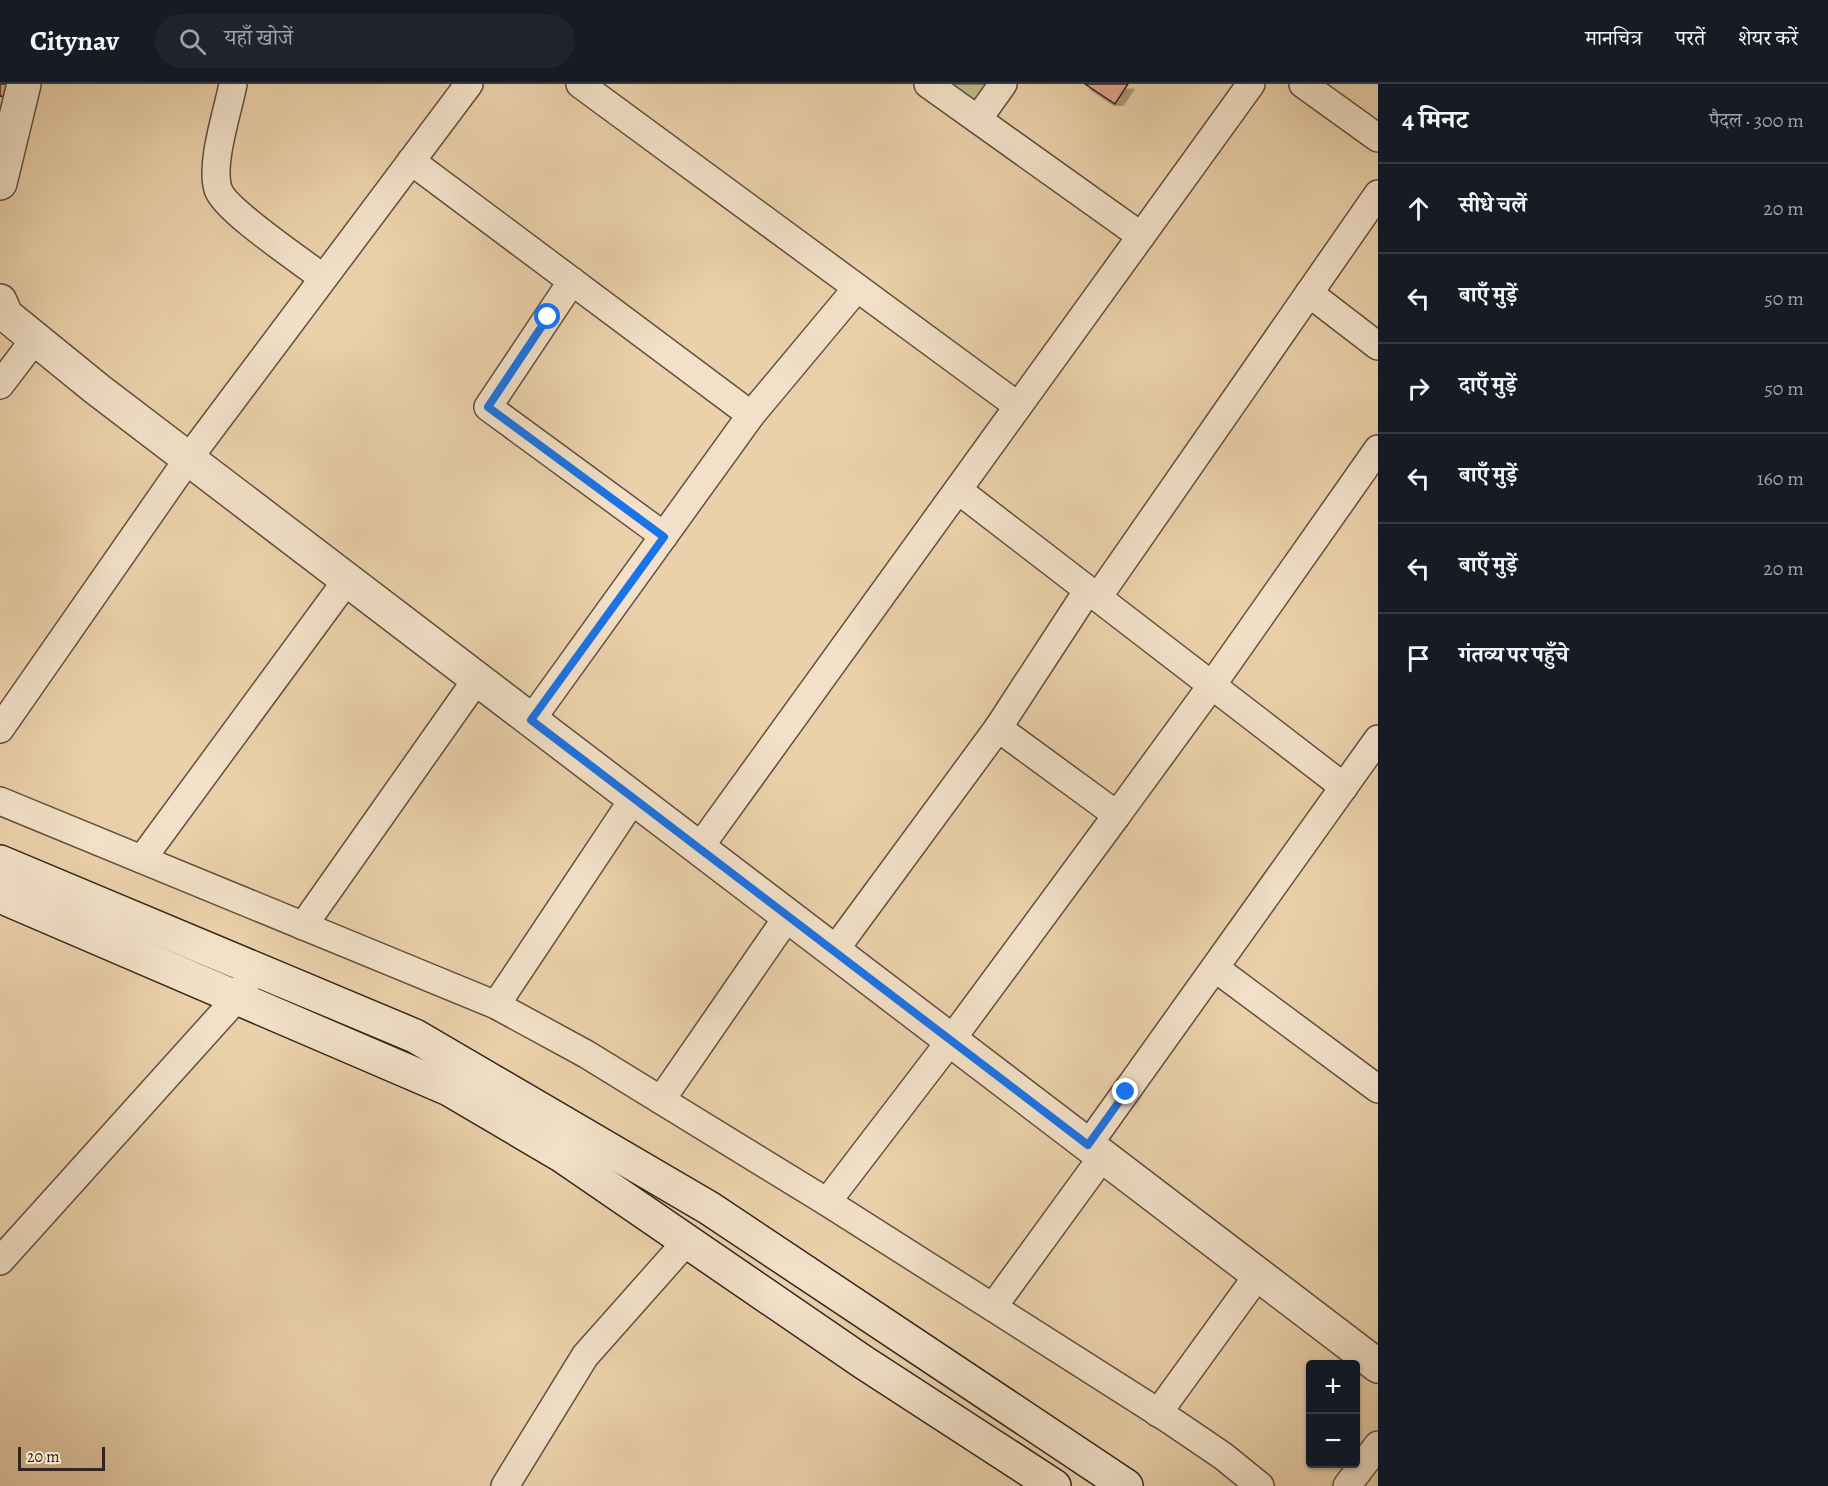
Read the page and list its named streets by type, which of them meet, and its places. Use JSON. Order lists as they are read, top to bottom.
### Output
{
  "scale_bar": "20 m",
  "page": {
    "header": "Citynav",
    "search": "यहाँ खोजें",
    "nav": ["मानचित्र", "परतें", "शेयर करें"],
    "heading": ["4 मिनट", "पैदल · 300 m"],
    "list": [
      ["सीधे चलें", "20 m"],
      ["बाएँ मुड़ें", "50 m"],
      ["दाएँ मुड़ें", "50 m"],
      ["बाएँ मुड़ें", "160 m"],
      ["बाएँ मुड़ें", "20 m"],
      "गंतव्य पर पहुँचे"
    ],
    "map_buttons": ["+", "−"],
    "scale": "20 m"
  }
}
